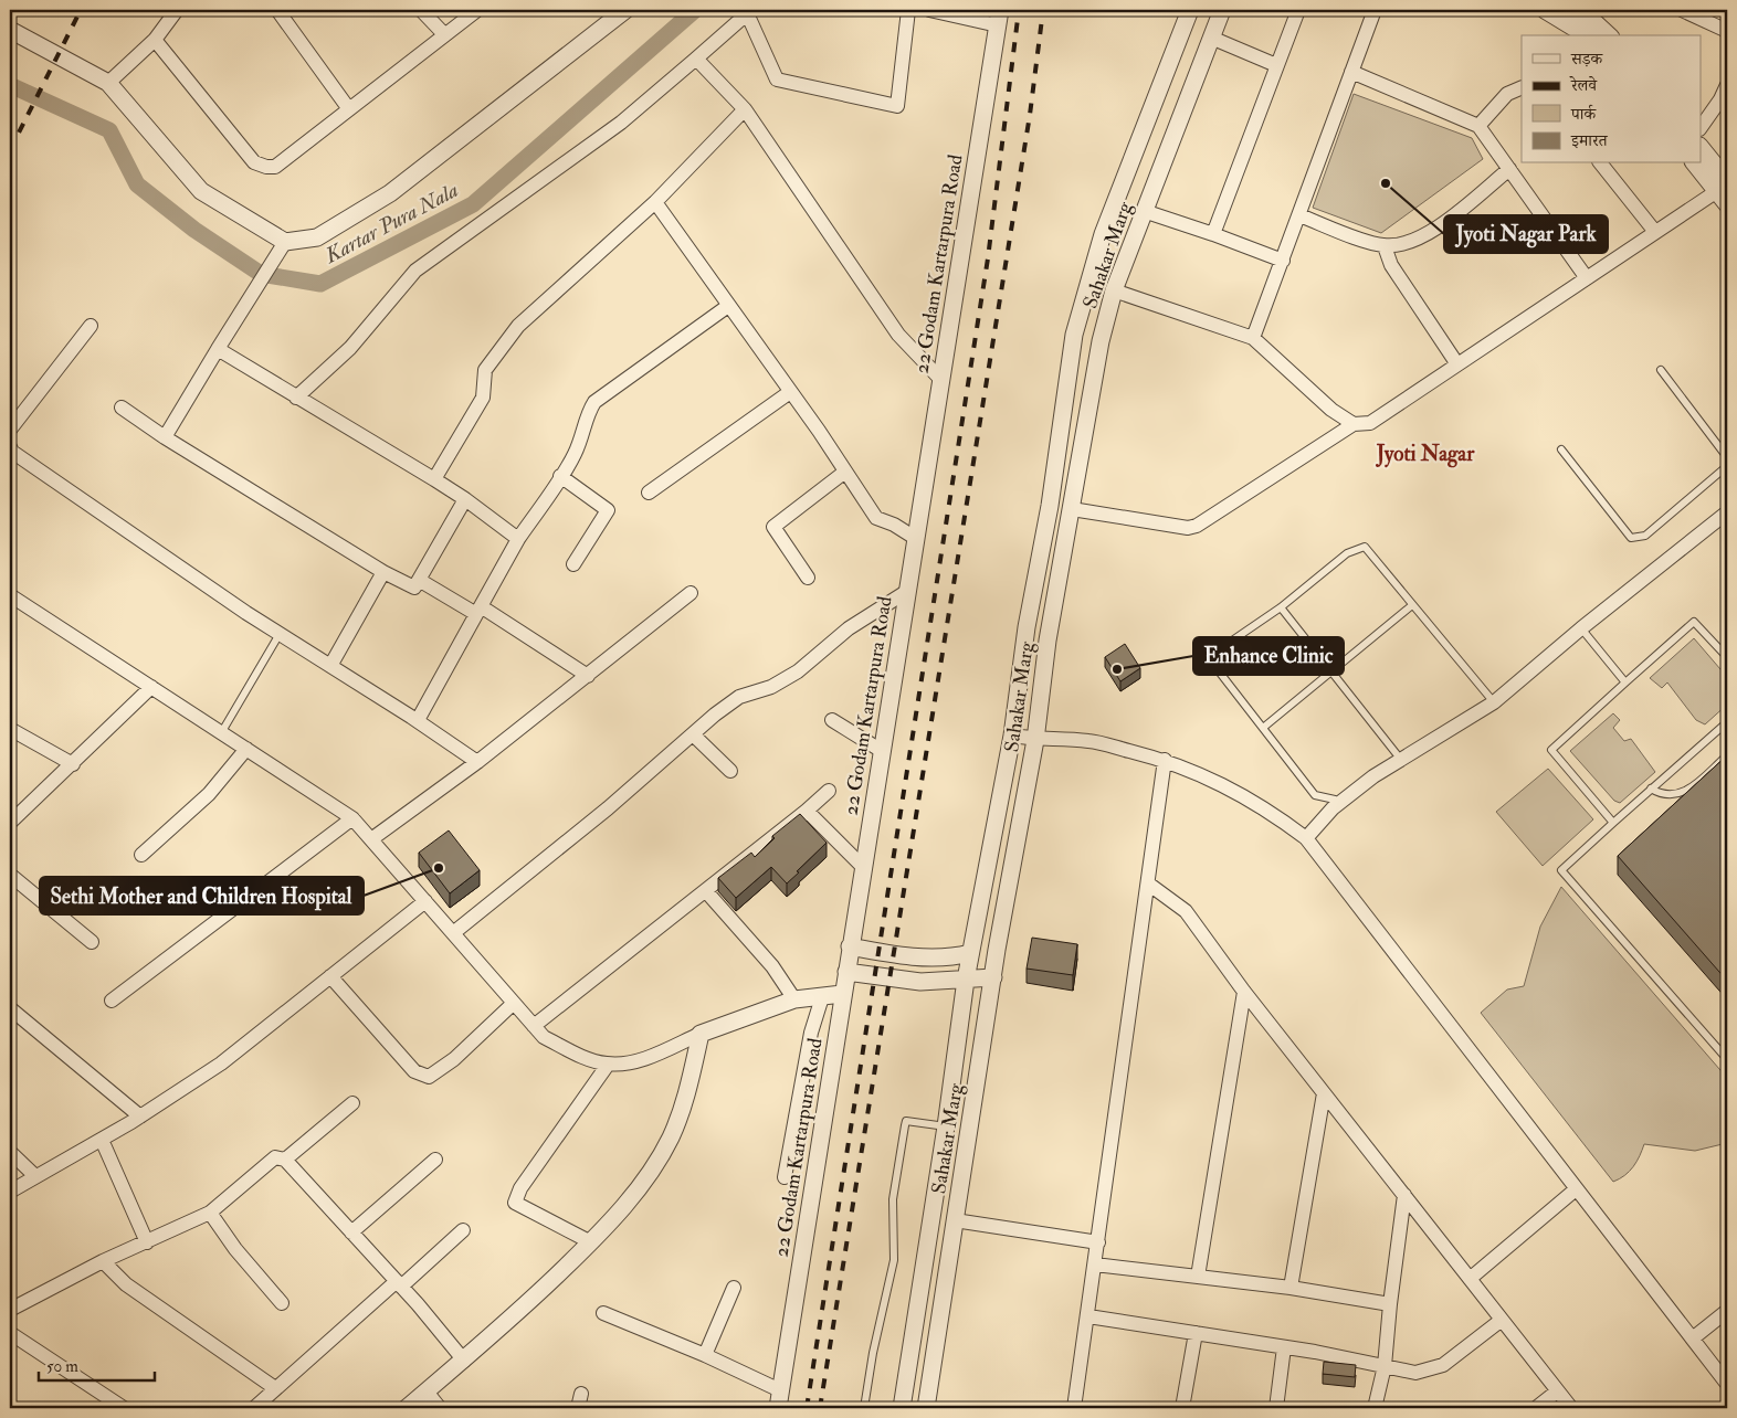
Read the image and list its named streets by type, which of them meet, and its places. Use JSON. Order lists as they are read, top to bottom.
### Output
{
  "streets": {
    "street": ["Sahakar Marg", "22 Godam Kartarpura Road"]
  },
  "districts": ["Jyoti Nagar"],
  "water": ["Kartar Pura Nala"],
  "places": ["Jyoti Nagar Park", "Enhance Clinic", "Sethi Mother and Children Hospital"],
  "legend": [
    "सड़क",
    "रेलवे",
    "पार्क",
    "इमारत"
  ],
  "scale_bar": "50 m"
}
